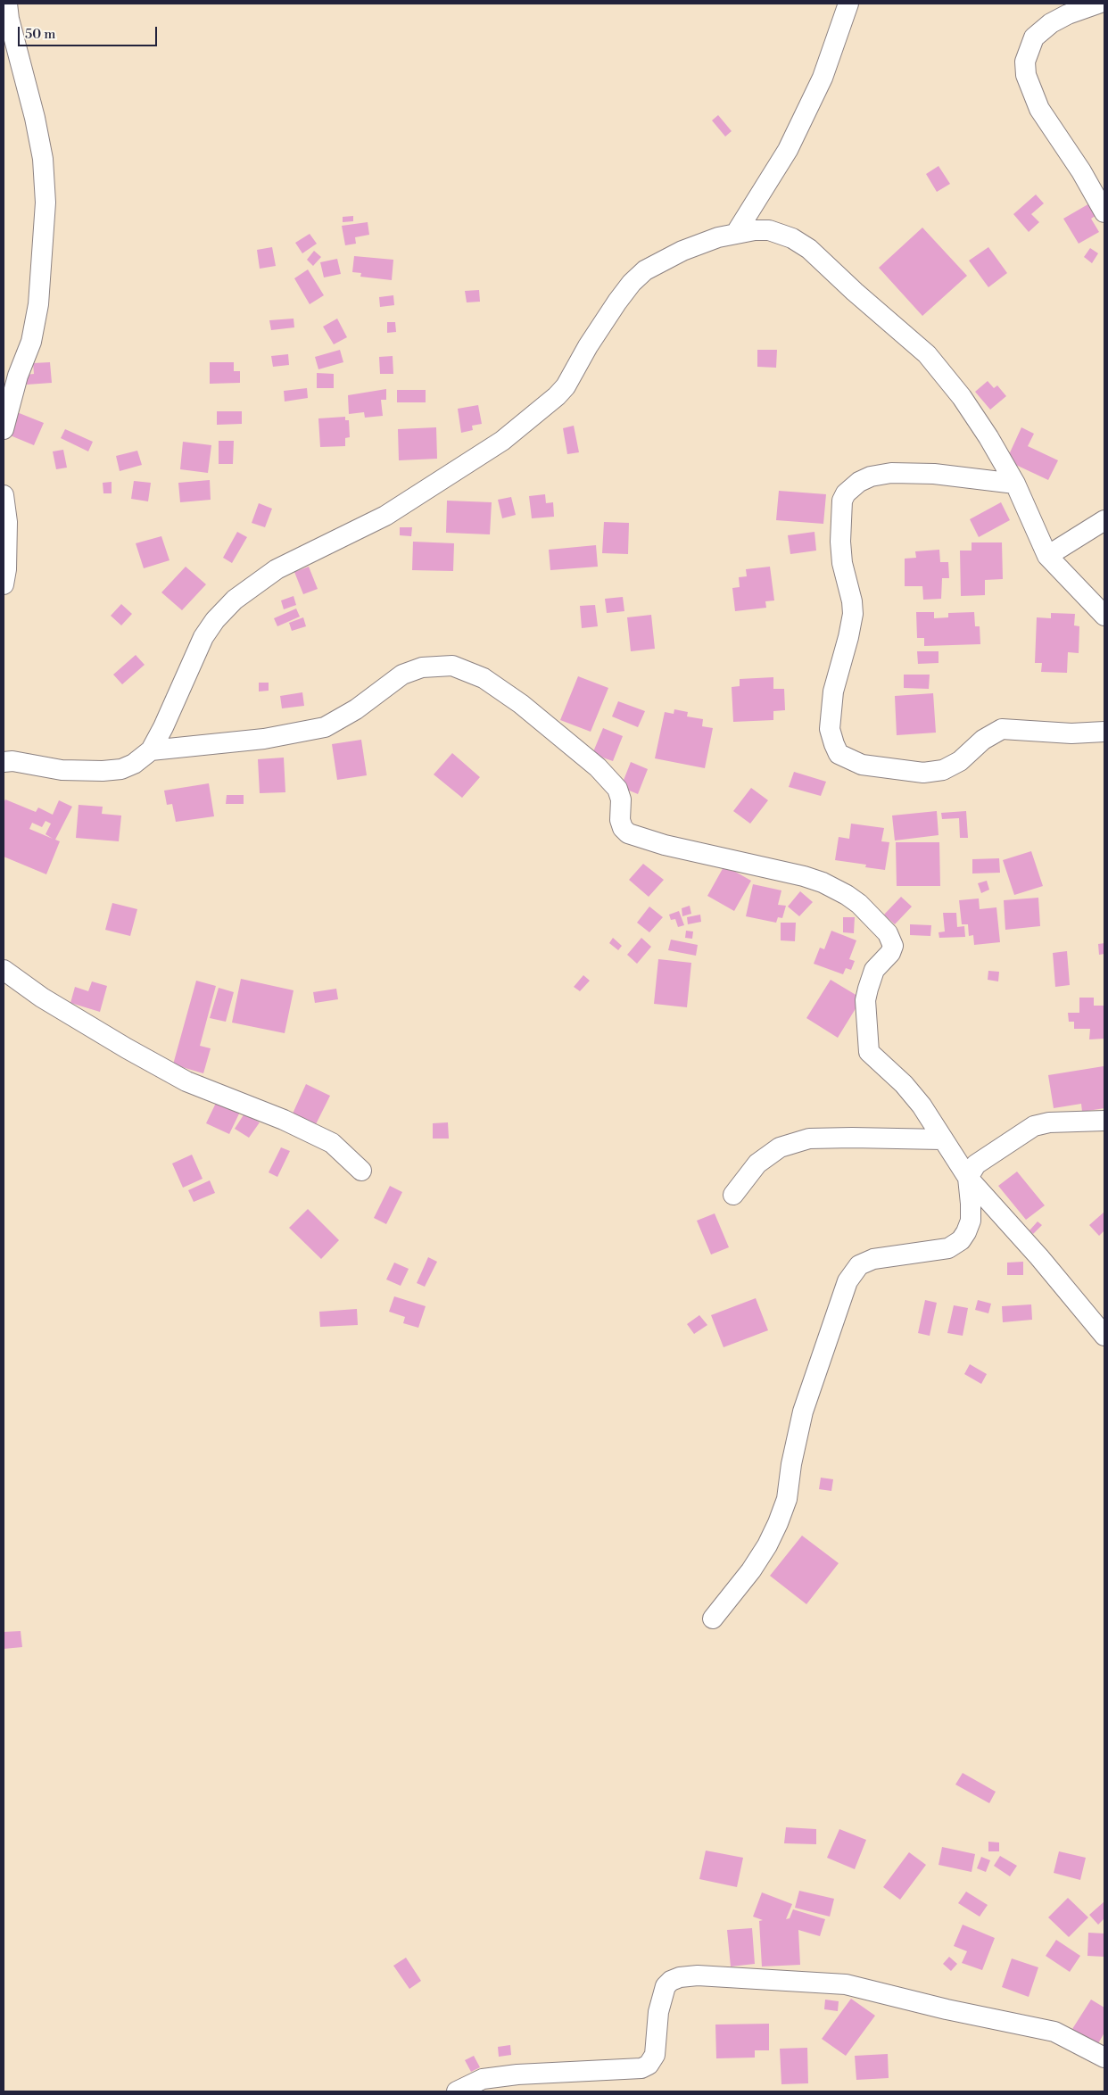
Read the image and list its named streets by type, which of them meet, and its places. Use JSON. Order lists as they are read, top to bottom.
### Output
{
  "scale_bar": "50 m"
}
